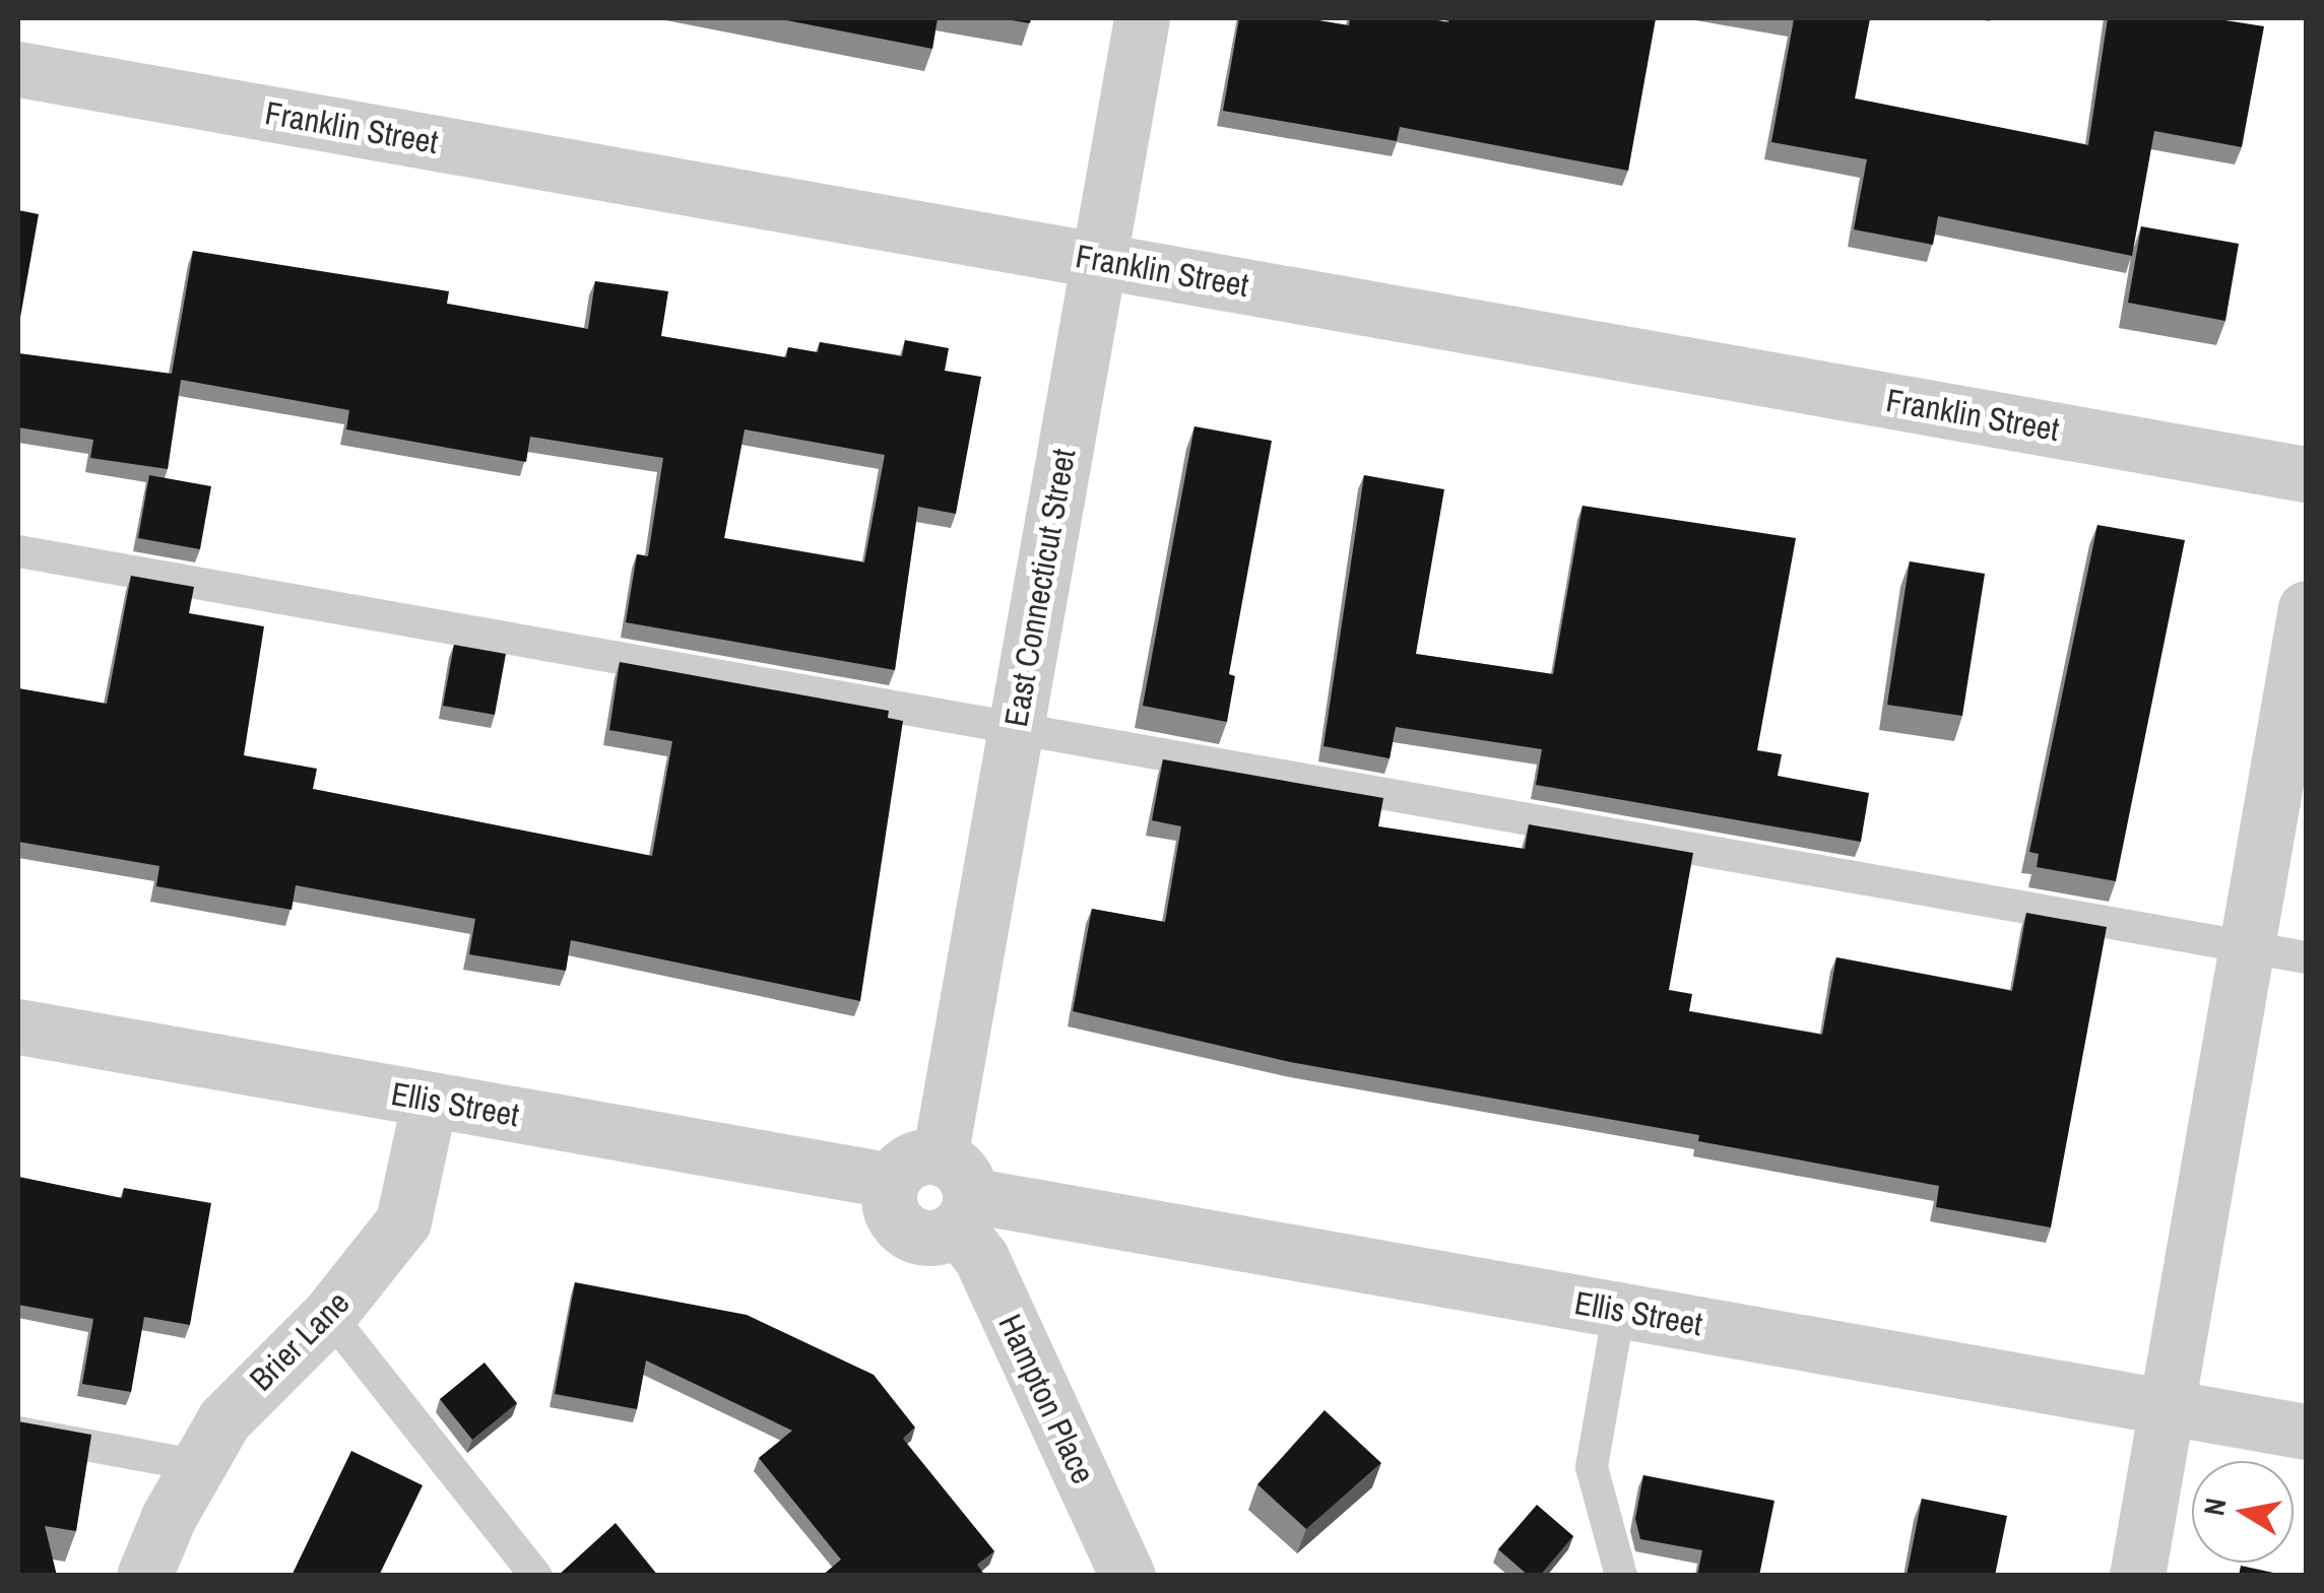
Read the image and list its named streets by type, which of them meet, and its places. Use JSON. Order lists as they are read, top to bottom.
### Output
{
  "streets": {
    "street": [
      "Franklin Street",
      "East Connecticut Street",
      "Ellis Street",
      "Brier Lane",
      "Hampton Place"
    ]
  },
  "crossings": [
    ["Franklin Street", "East Connecticut Street"],
    ["East Connecticut Street", "Ellis Street"],
    ["East Connecticut Street", "Hampton Place"],
    ["Ellis Street", "Brier Lane"],
    ["Ellis Street", "Hampton Place"]
  ],
  "north": "left"
}
